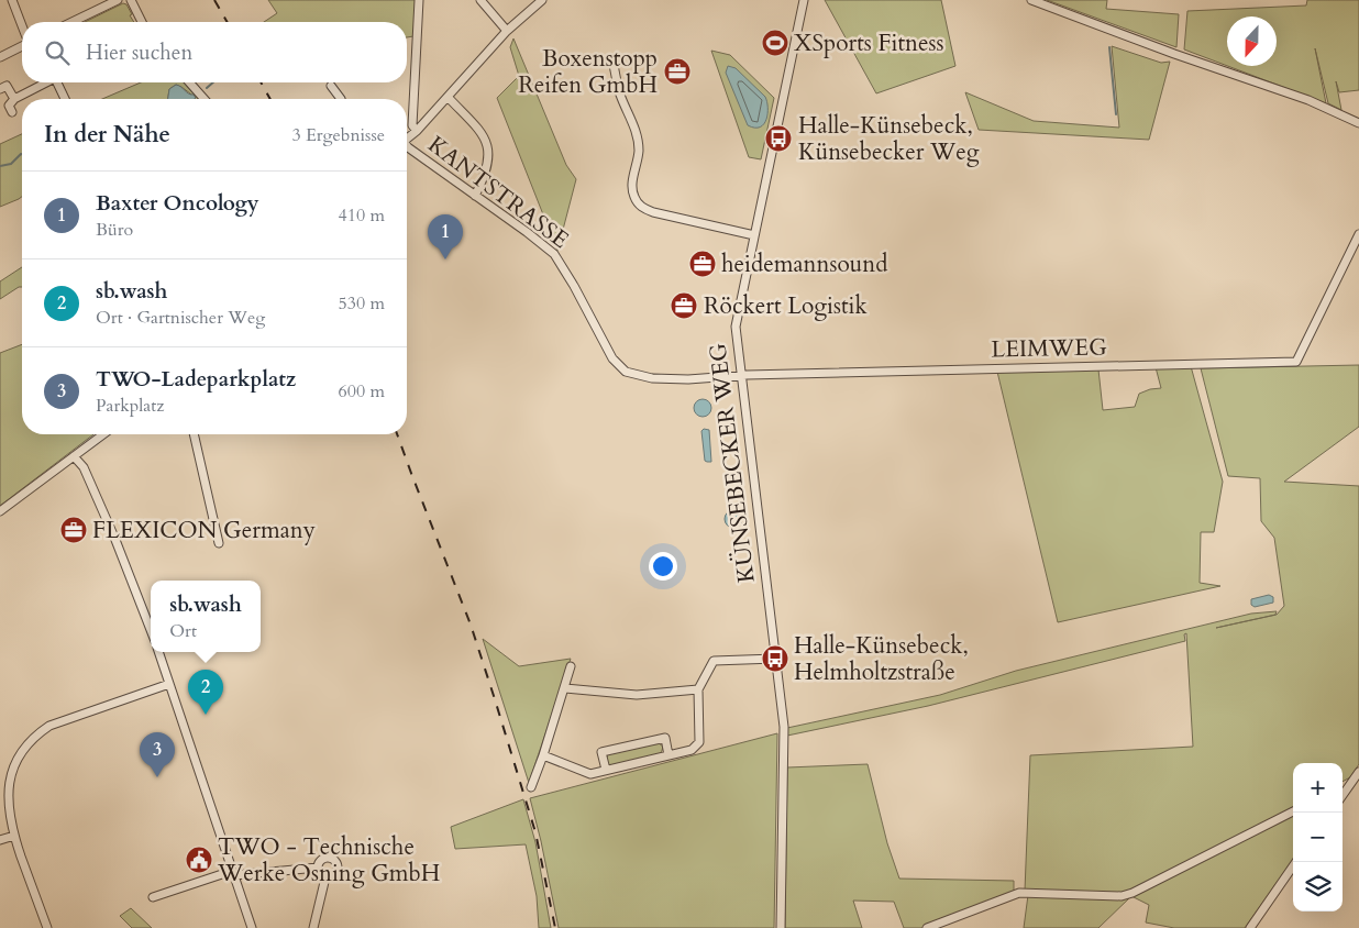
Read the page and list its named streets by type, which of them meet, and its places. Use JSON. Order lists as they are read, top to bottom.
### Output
{
  "streets": {
    "street": ["KANTSTRASSE", "LEIMWEG", "KÜNSEBECKER WEG"]
  },
  "crossings": [
    ["KANTSTRASSE", "LEIMWEG"],
    ["KANTSTRASSE", "KÜNSEBECKER WEG"],
    ["LEIMWEG", "KÜNSEBECKER WEG"]
  ],
  "places": {
    "sports": ["XSports Fitness"],
    "office": [
      "Boxenstopp Reifen GmbH",
      "heidemannsound",
      "Röckert Logistik",
      "FLEXICON Germany"
    ],
    "bus stop": ["Halle-Künsebeck, Künsebecker Weg", "Halle-Künsebeck, Helmholtzstraße"],
    "public building": ["TWO - Technische Werke Osning GmbH"]
  },
  "north": "bottom",
  "page": {
    "search": "Hier suchen",
    "heading": ["In der Nähe", "3 Ergebnisse"],
    "list": [
      {
        "mark": "1",
        "name": "Baxter Oncology",
        "note": "Büro",
        "value": "410 m"
      },
      {
        "mark": "2",
        "name": "sb.wash",
        "note": "Ort · Gartnischer Weg",
        "value": "530 m"
      },
      {
        "mark": "3",
        "name": "TWO-Ladeparkplatz",
        "note": "Parkplatz",
        "value": "600 m"
      }
    ],
    "pins": ["1", "2", "3"],
    "popup": ["sb.wash", "Ort"],
    "map_buttons": ["+", "−"]
  }
}
